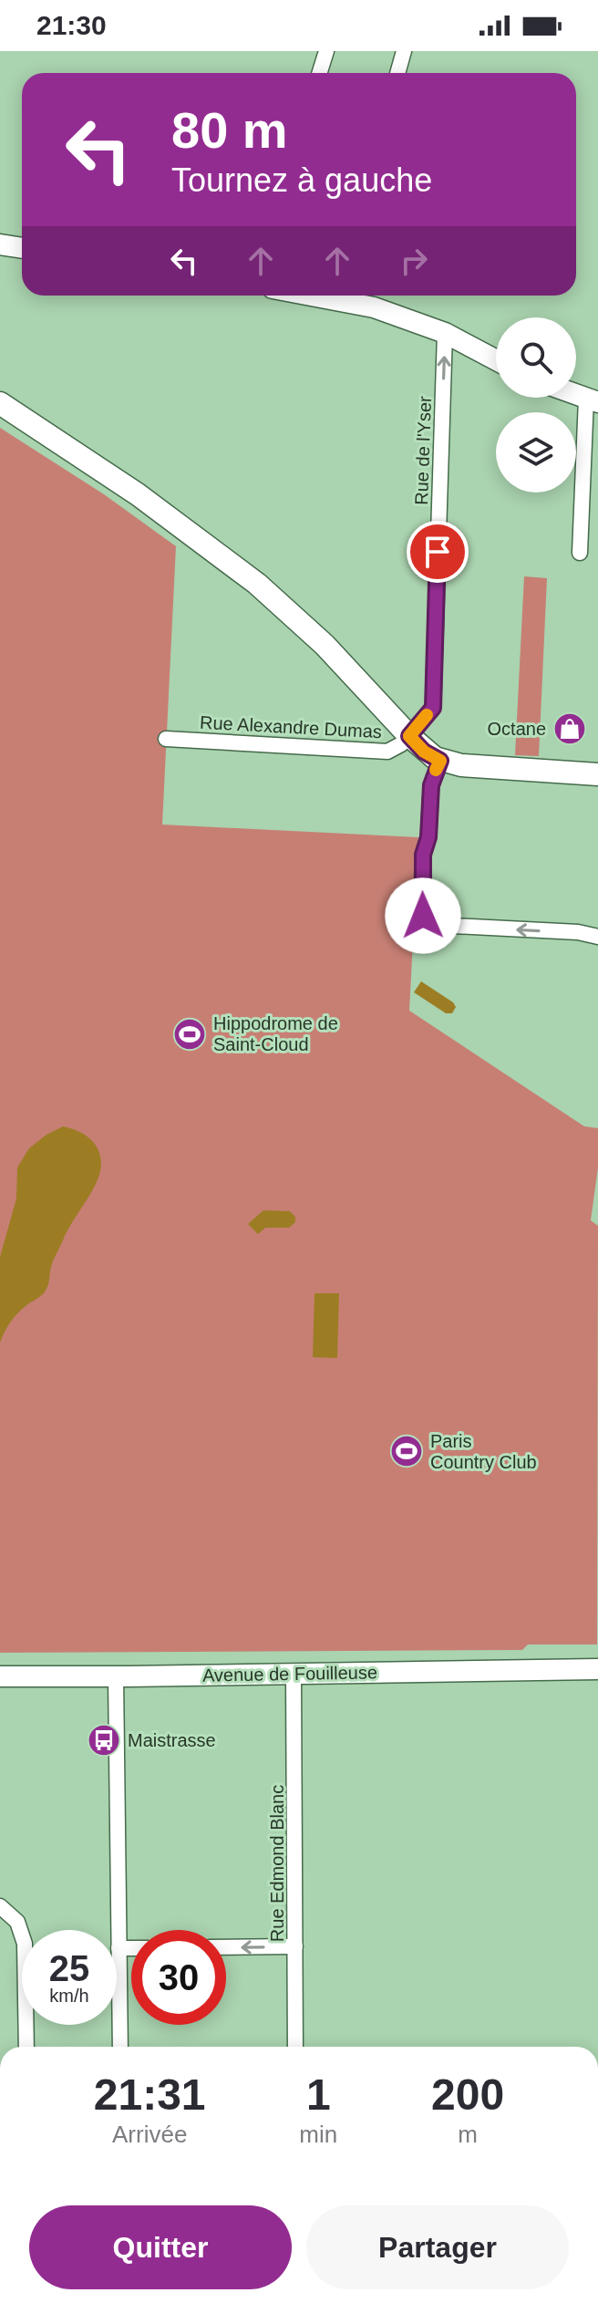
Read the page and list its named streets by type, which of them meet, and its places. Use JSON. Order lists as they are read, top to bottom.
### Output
{
  "streets": {
    "street": [
      "Rue de l'Yser",
      "Rue Alexandre Dumas",
      "Avenue de Fouilleuse",
      "Rue Edmond Blanc"
    ]
  },
  "crossings": [
    ["Rue de l'Yser", "Rue Alexandre Dumas"],
    ["Avenue de Fouilleuse", "Rue Edmond Blanc"]
  ],
  "one_way": ["Rue de l'Yser"],
  "places": {
    "shop": ["Octane"],
    "sports": ["Hippodrome de Saint-Cloud", "Paris Country Club"],
    "bus stop": ["Maistrasse"]
  },
  "page": {
    "status": "21:30",
    "turn": ["80 m", "Tournez à gauche"],
    "speed": "25 km/h",
    "limit": "30",
    "eta": [
      "21:31",
      "Arrivée",
      "1",
      "min",
      "200",
      "m"
    ],
    "buttons": ["Quitter", "Partager"]
  }
}
